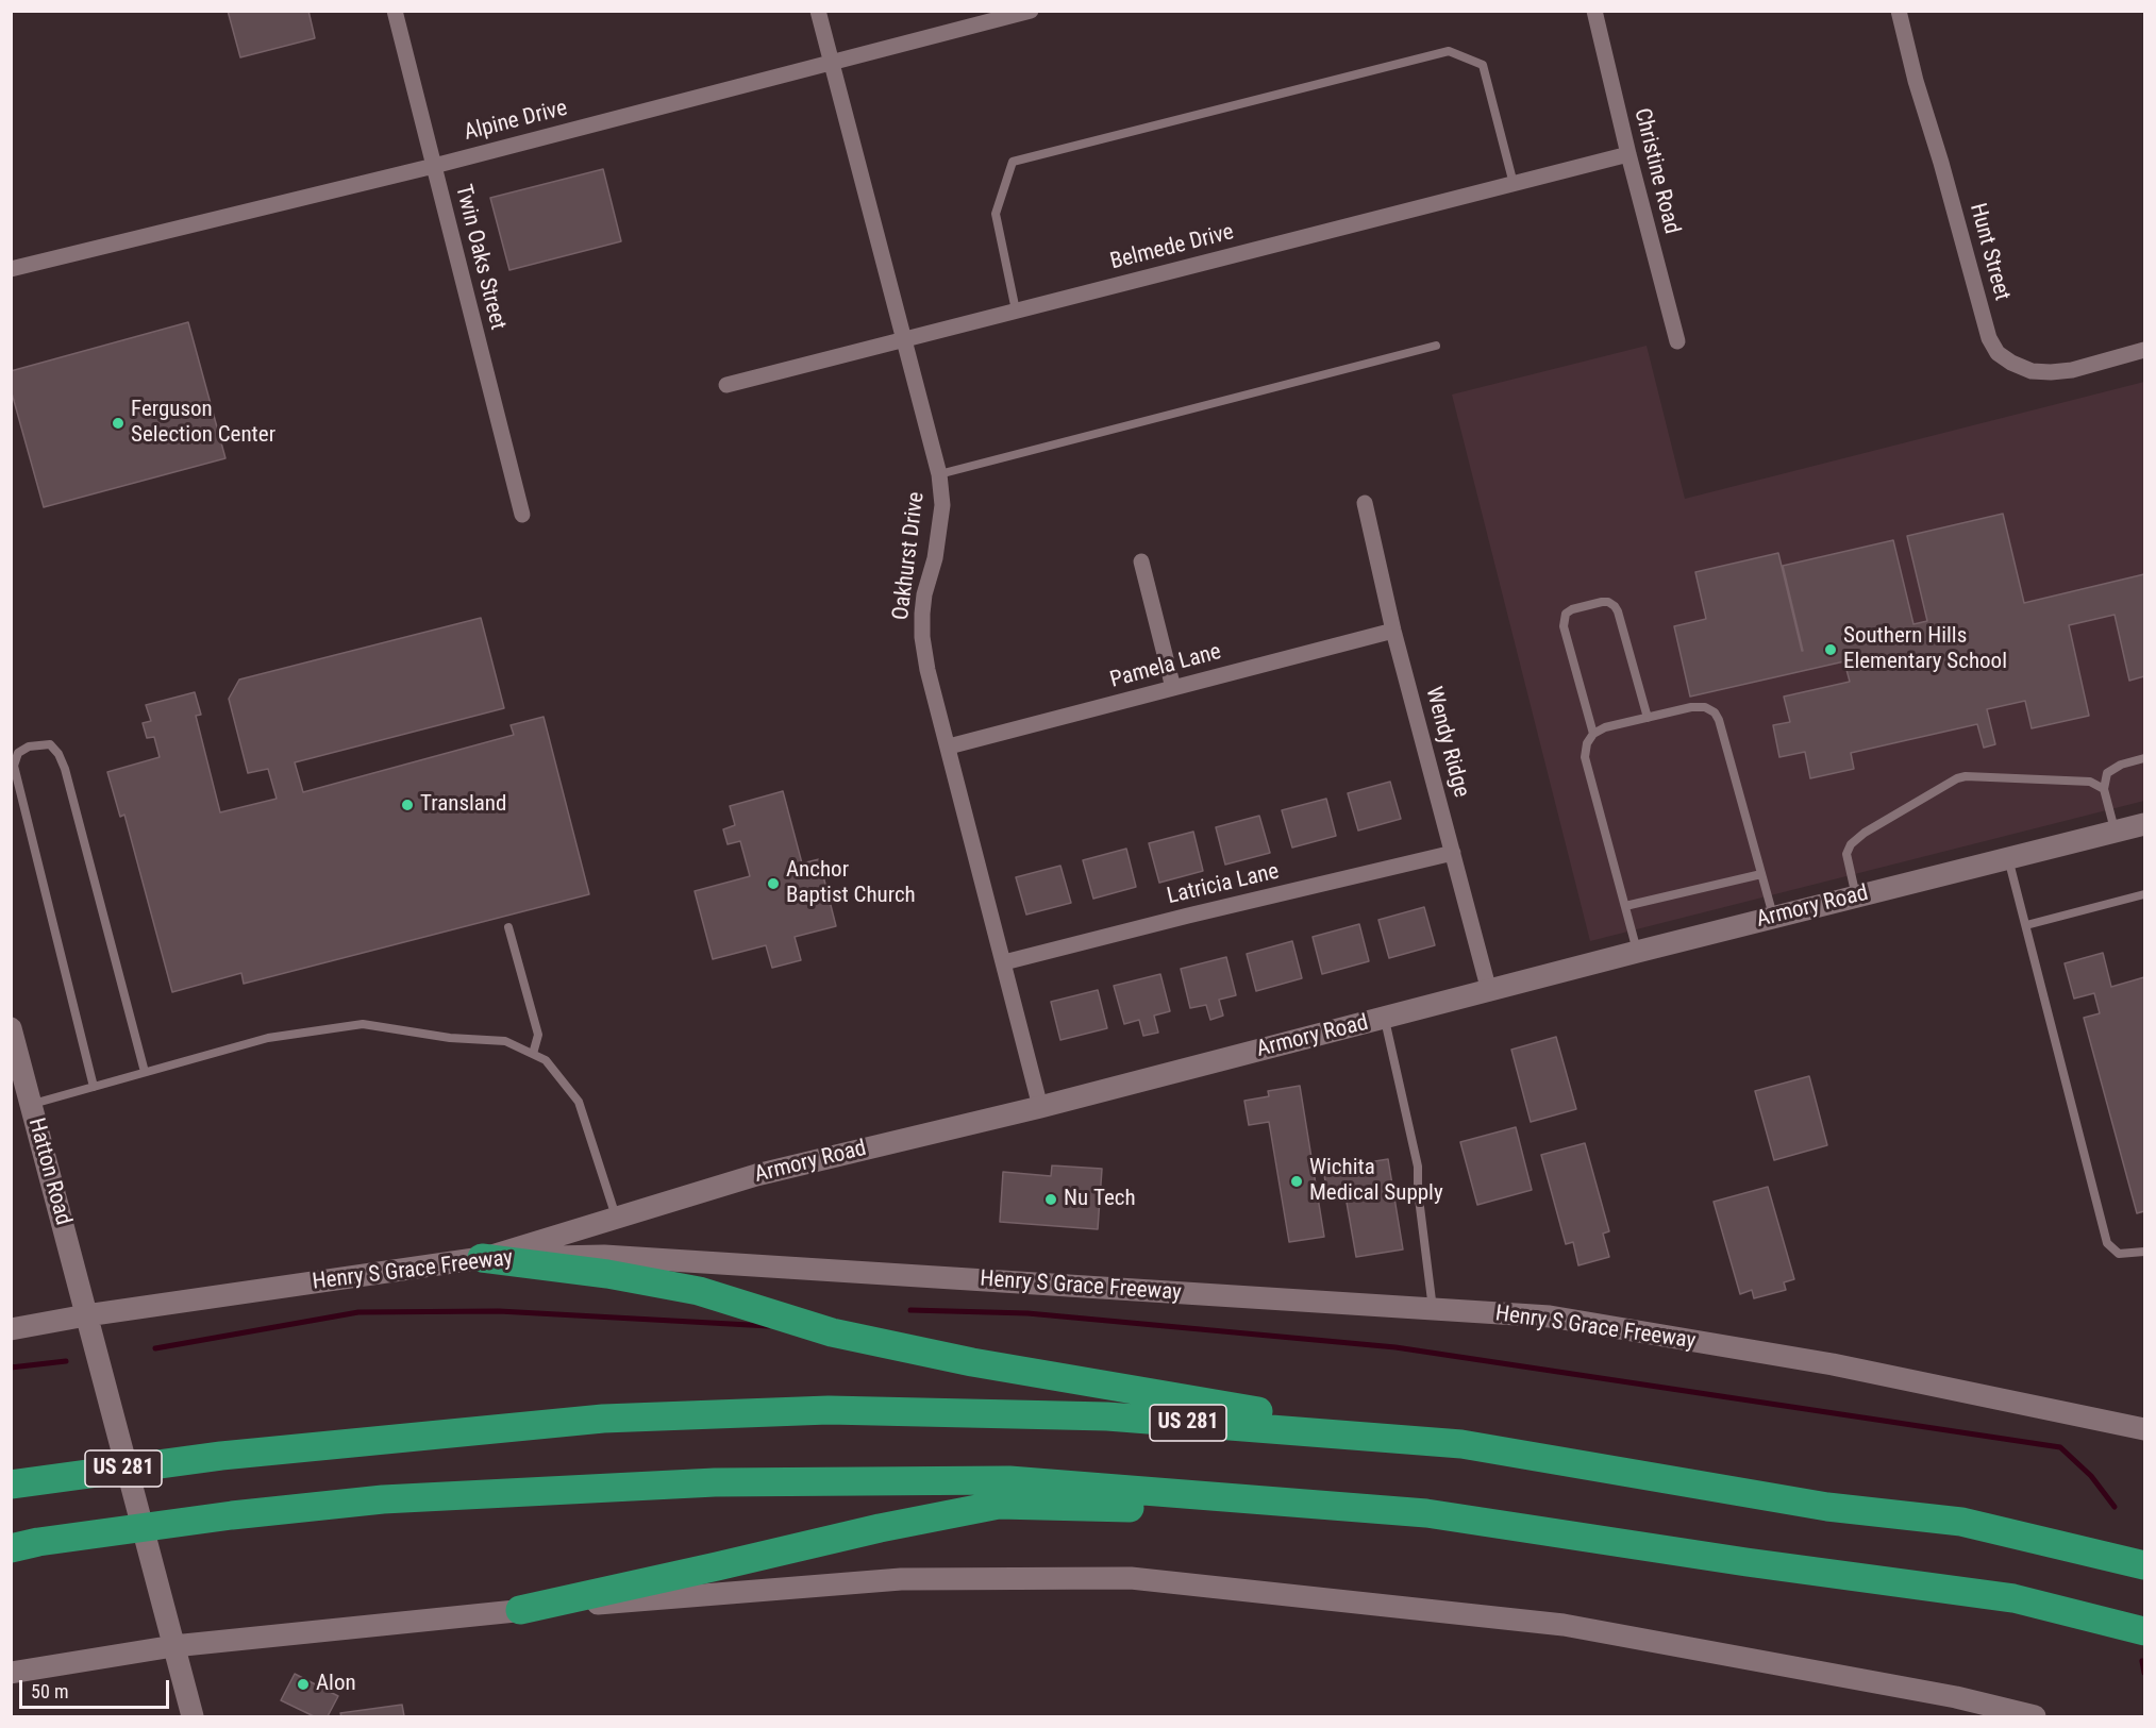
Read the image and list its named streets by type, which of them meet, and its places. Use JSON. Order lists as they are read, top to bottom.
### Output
{
  "streets": {
    "highway": ["US 281"],
    "street": [
      "Alpine Drive",
      "Christine Road",
      "Belmede Drive",
      "Hunt Street",
      "Twin Oaks Street",
      "Oakhurst Drive",
      "Pamela Lane",
      "Wendy Ridge",
      "Latricia Lane",
      "Armory Road",
      "Hatton Road",
      "Henry S Grace Freeway"
    ]
  },
  "crossings": [
    ["Alpine Drive", "Twin Oaks Street"],
    ["Alpine Drive", "Oakhurst Drive"],
    ["Christine Road", "Belmede Drive"],
    ["Belmede Drive", "Oakhurst Drive"],
    ["Oakhurst Drive", "Pamela Lane"],
    ["Oakhurst Drive", "Latricia Lane"],
    ["Oakhurst Drive", "Armory Road"],
    ["Pamela Lane", "Wendy Ridge"],
    ["Wendy Ridge", "Latricia Lane"],
    ["Wendy Ridge", "Armory Road"],
    ["Armory Road", "Henry S Grace Freeway"],
    ["Hatton Road", "Henry S Grace Freeway"]
  ],
  "places": [
    "Ferguson Selection Center",
    "Southern Hills Elementary School",
    "Transland",
    "Anchor Baptist Church",
    "Wichita Medical Supply",
    "Nu Tech",
    "Alon"
  ],
  "scale_bar": "50 m"
}
